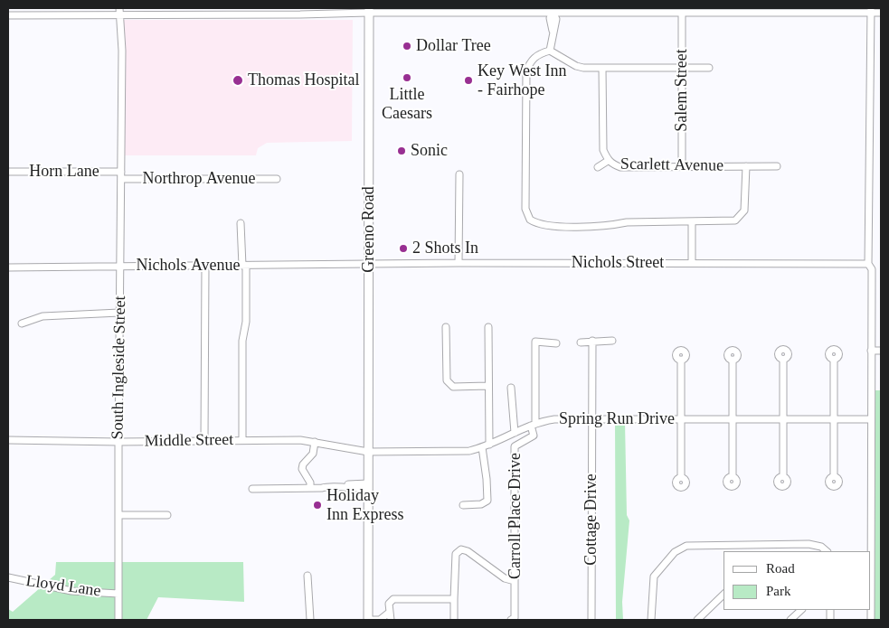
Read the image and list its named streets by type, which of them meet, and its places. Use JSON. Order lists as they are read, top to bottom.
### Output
{
  "streets": {
    "main road": ["Greeno Road"],
    "street": [
      "Salem Street",
      "Scarlett Avenue",
      "Horn Lane",
      "Northrop Avenue",
      "Nichols Street",
      "Nichols Avenue",
      "South Ingleside Street",
      "Spring Run Drive",
      "Middle Street",
      "Carroll Place Drive",
      "Cottage Drive",
      "Lloyd Lane"
    ]
  },
  "crossings": [
    ["Salem Street", "Scarlett Avenue"],
    ["Horn Lane", "South Ingleside Street"],
    ["Northrop Avenue", "South Ingleside Street"],
    ["Greeno Road", "Nichols Street"],
    ["Greeno Road", "Nichols Avenue"],
    ["Greeno Road", "Spring Run Drive"],
    ["Greeno Road", "Middle Street"],
    ["Nichols Street", "Nichols Avenue"],
    ["Nichols Avenue", "South Ingleside Street"],
    ["South Ingleside Street", "Middle Street"],
    ["South Ingleside Street", "Lloyd Lane"],
    ["Spring Run Drive", "Middle Street"],
    ["Spring Run Drive", "Carroll Place Drive"],
    ["Spring Run Drive", "Cottage Drive"]
  ],
  "places": [
    "Dollar Tree",
    "Little Caesars",
    "Thomas Hospital",
    "Key West Inn - Fairhope",
    "Sonic",
    "2 Shots In",
    "Holiday Inn Express"
  ],
  "legend": ["Road", "Park"]
}
